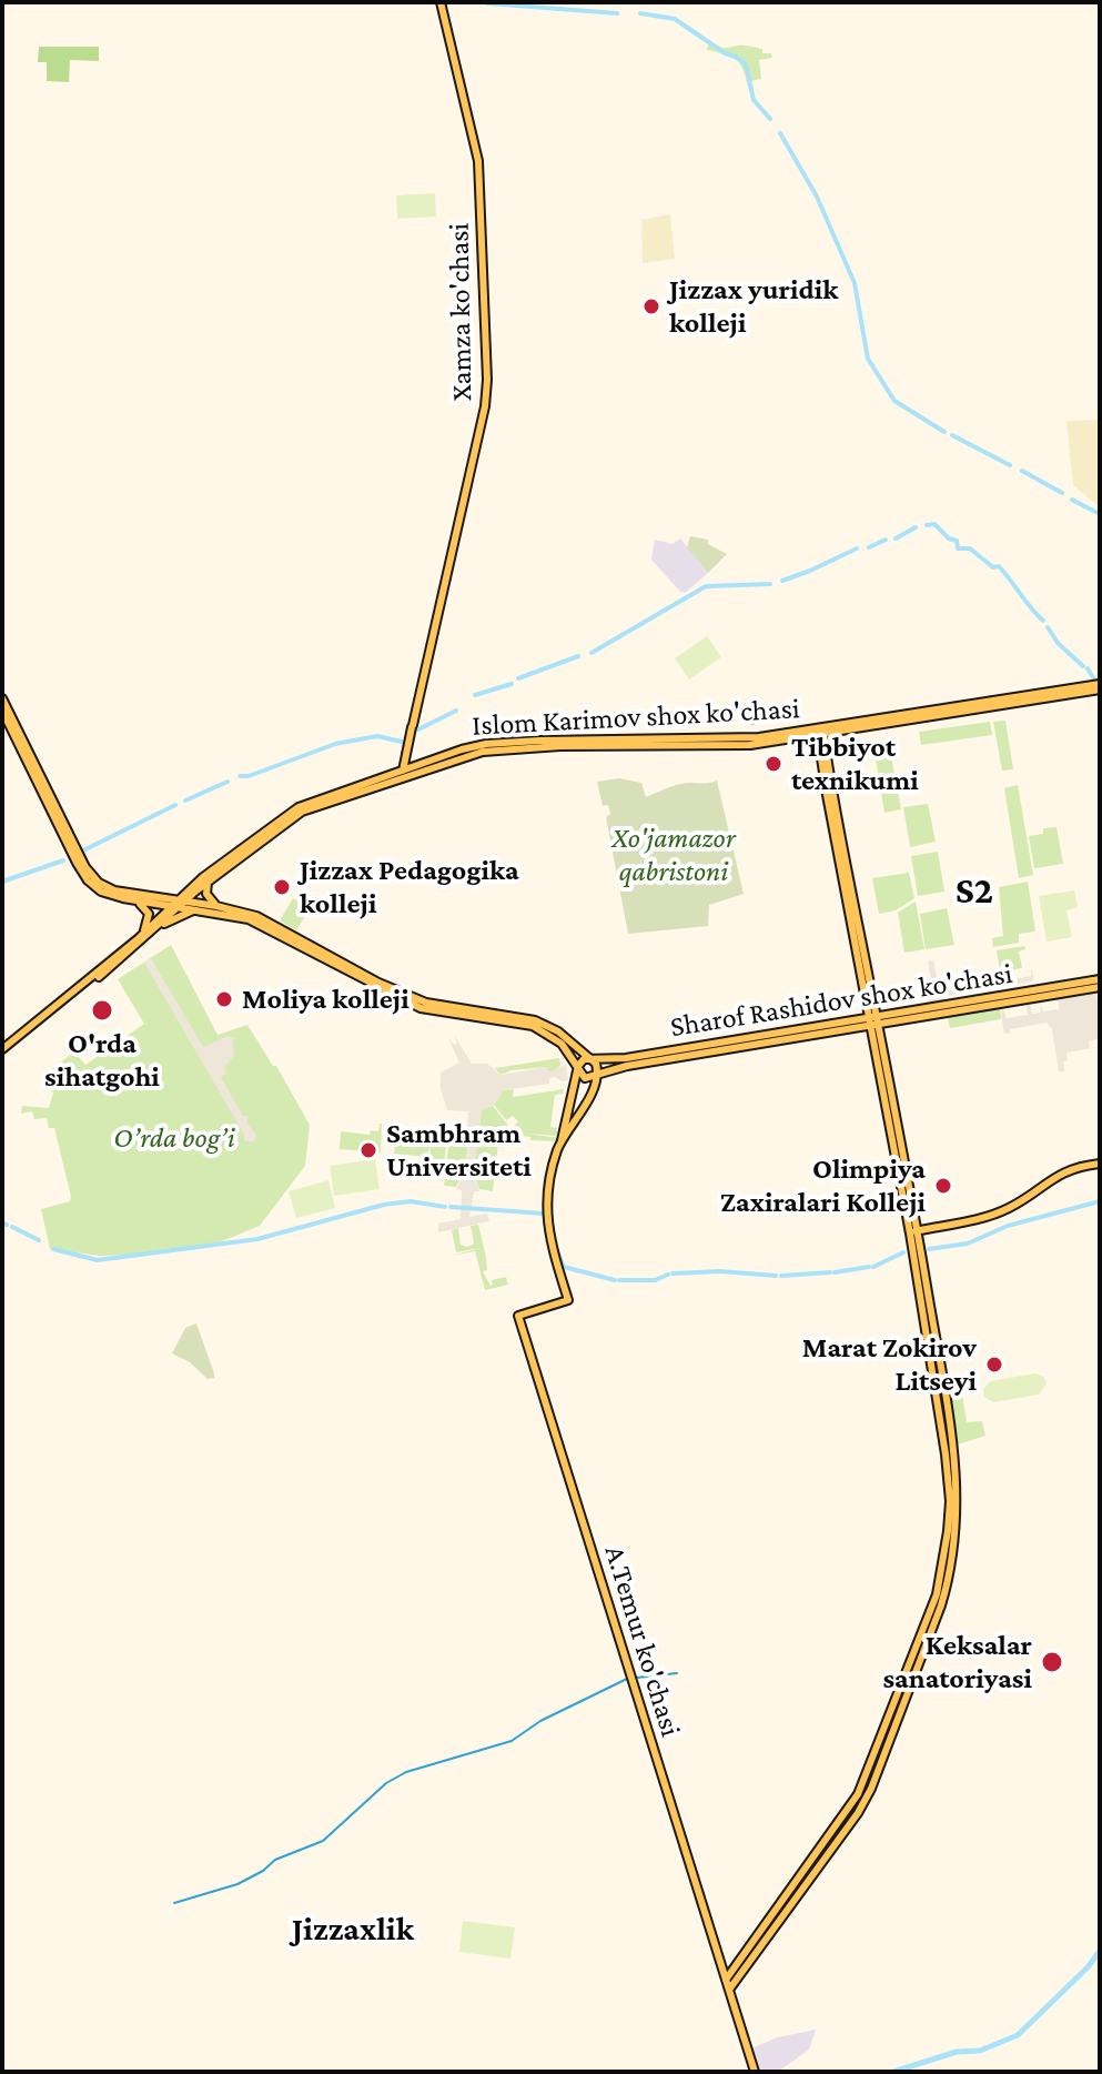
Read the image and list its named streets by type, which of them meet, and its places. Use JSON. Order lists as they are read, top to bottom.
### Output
{
  "streets": {
    "main road": [
      "Xamza ko'chasi",
      "Islom Karimov shox ko'chasi",
      "Sharof Rashidov shox ko'chasi",
      "A.Temur ko'chasi"
    ]
  },
  "crossings": [
    ["Xamza ko'chasi", "Islom Karimov shox ko'chasi"]
  ],
  "districts": ["S2", "Jizzaxlik"],
  "parks": ["Xo'jamazor qabristoni", "O’rda bog’i"],
  "places": [
    "Jizzax yuridik kolleji",
    "Tibbiyot texnikumi",
    "Jizzax Pedagogika kolleji",
    "Moliya kolleji",
    "O'rda sihatgohi",
    "Sambhram Universiteti",
    "Olimpiya Zaxiralari Kolleji",
    "Marat Zokirov Litseyi",
    "Keksalar sanatoriyasi"
  ]
}
